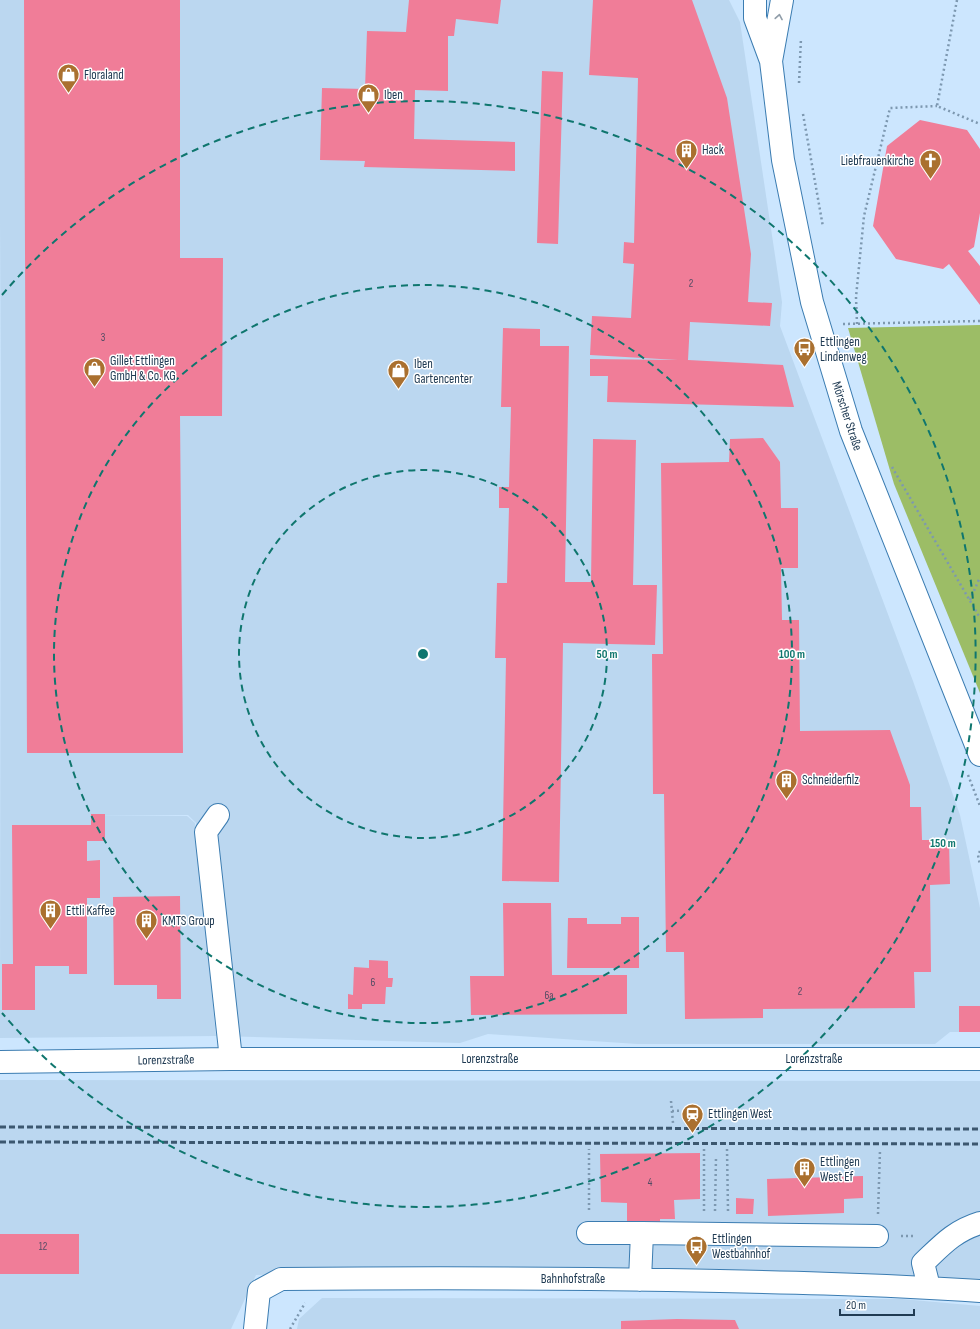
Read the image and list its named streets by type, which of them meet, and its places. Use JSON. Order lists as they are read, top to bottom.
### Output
{
  "streets": {
    "street": ["Mörscher Straße", "Lorenzstraße", "Bahnhofstraße"]
  },
  "places": {
    "shop": [
      "Floraland",
      "Iben",
      "Gillet Ettlingen GmbH & Co. KG",
      "Iben Gartencenter"
    ],
    "building": [
      "Hack",
      "Schneiderfilz",
      "Ettli Kaffee",
      "KMTS Group",
      "Ettlingen West Ef"
    ],
    "church": ["Liebfrauenkirche"],
    "bus stop": ["Ettlingen Lindenweg", "Ettlingen Westbahnhof"],
    "station": ["Ettlingen West"]
  },
  "house_numbers": [
    "2",
    "3",
    "6",
    "2",
    "6a",
    "4",
    "12"
  ],
  "scale_bar": "20 m",
  "rings": ["50 m", "100 m", "150 m"]
}
